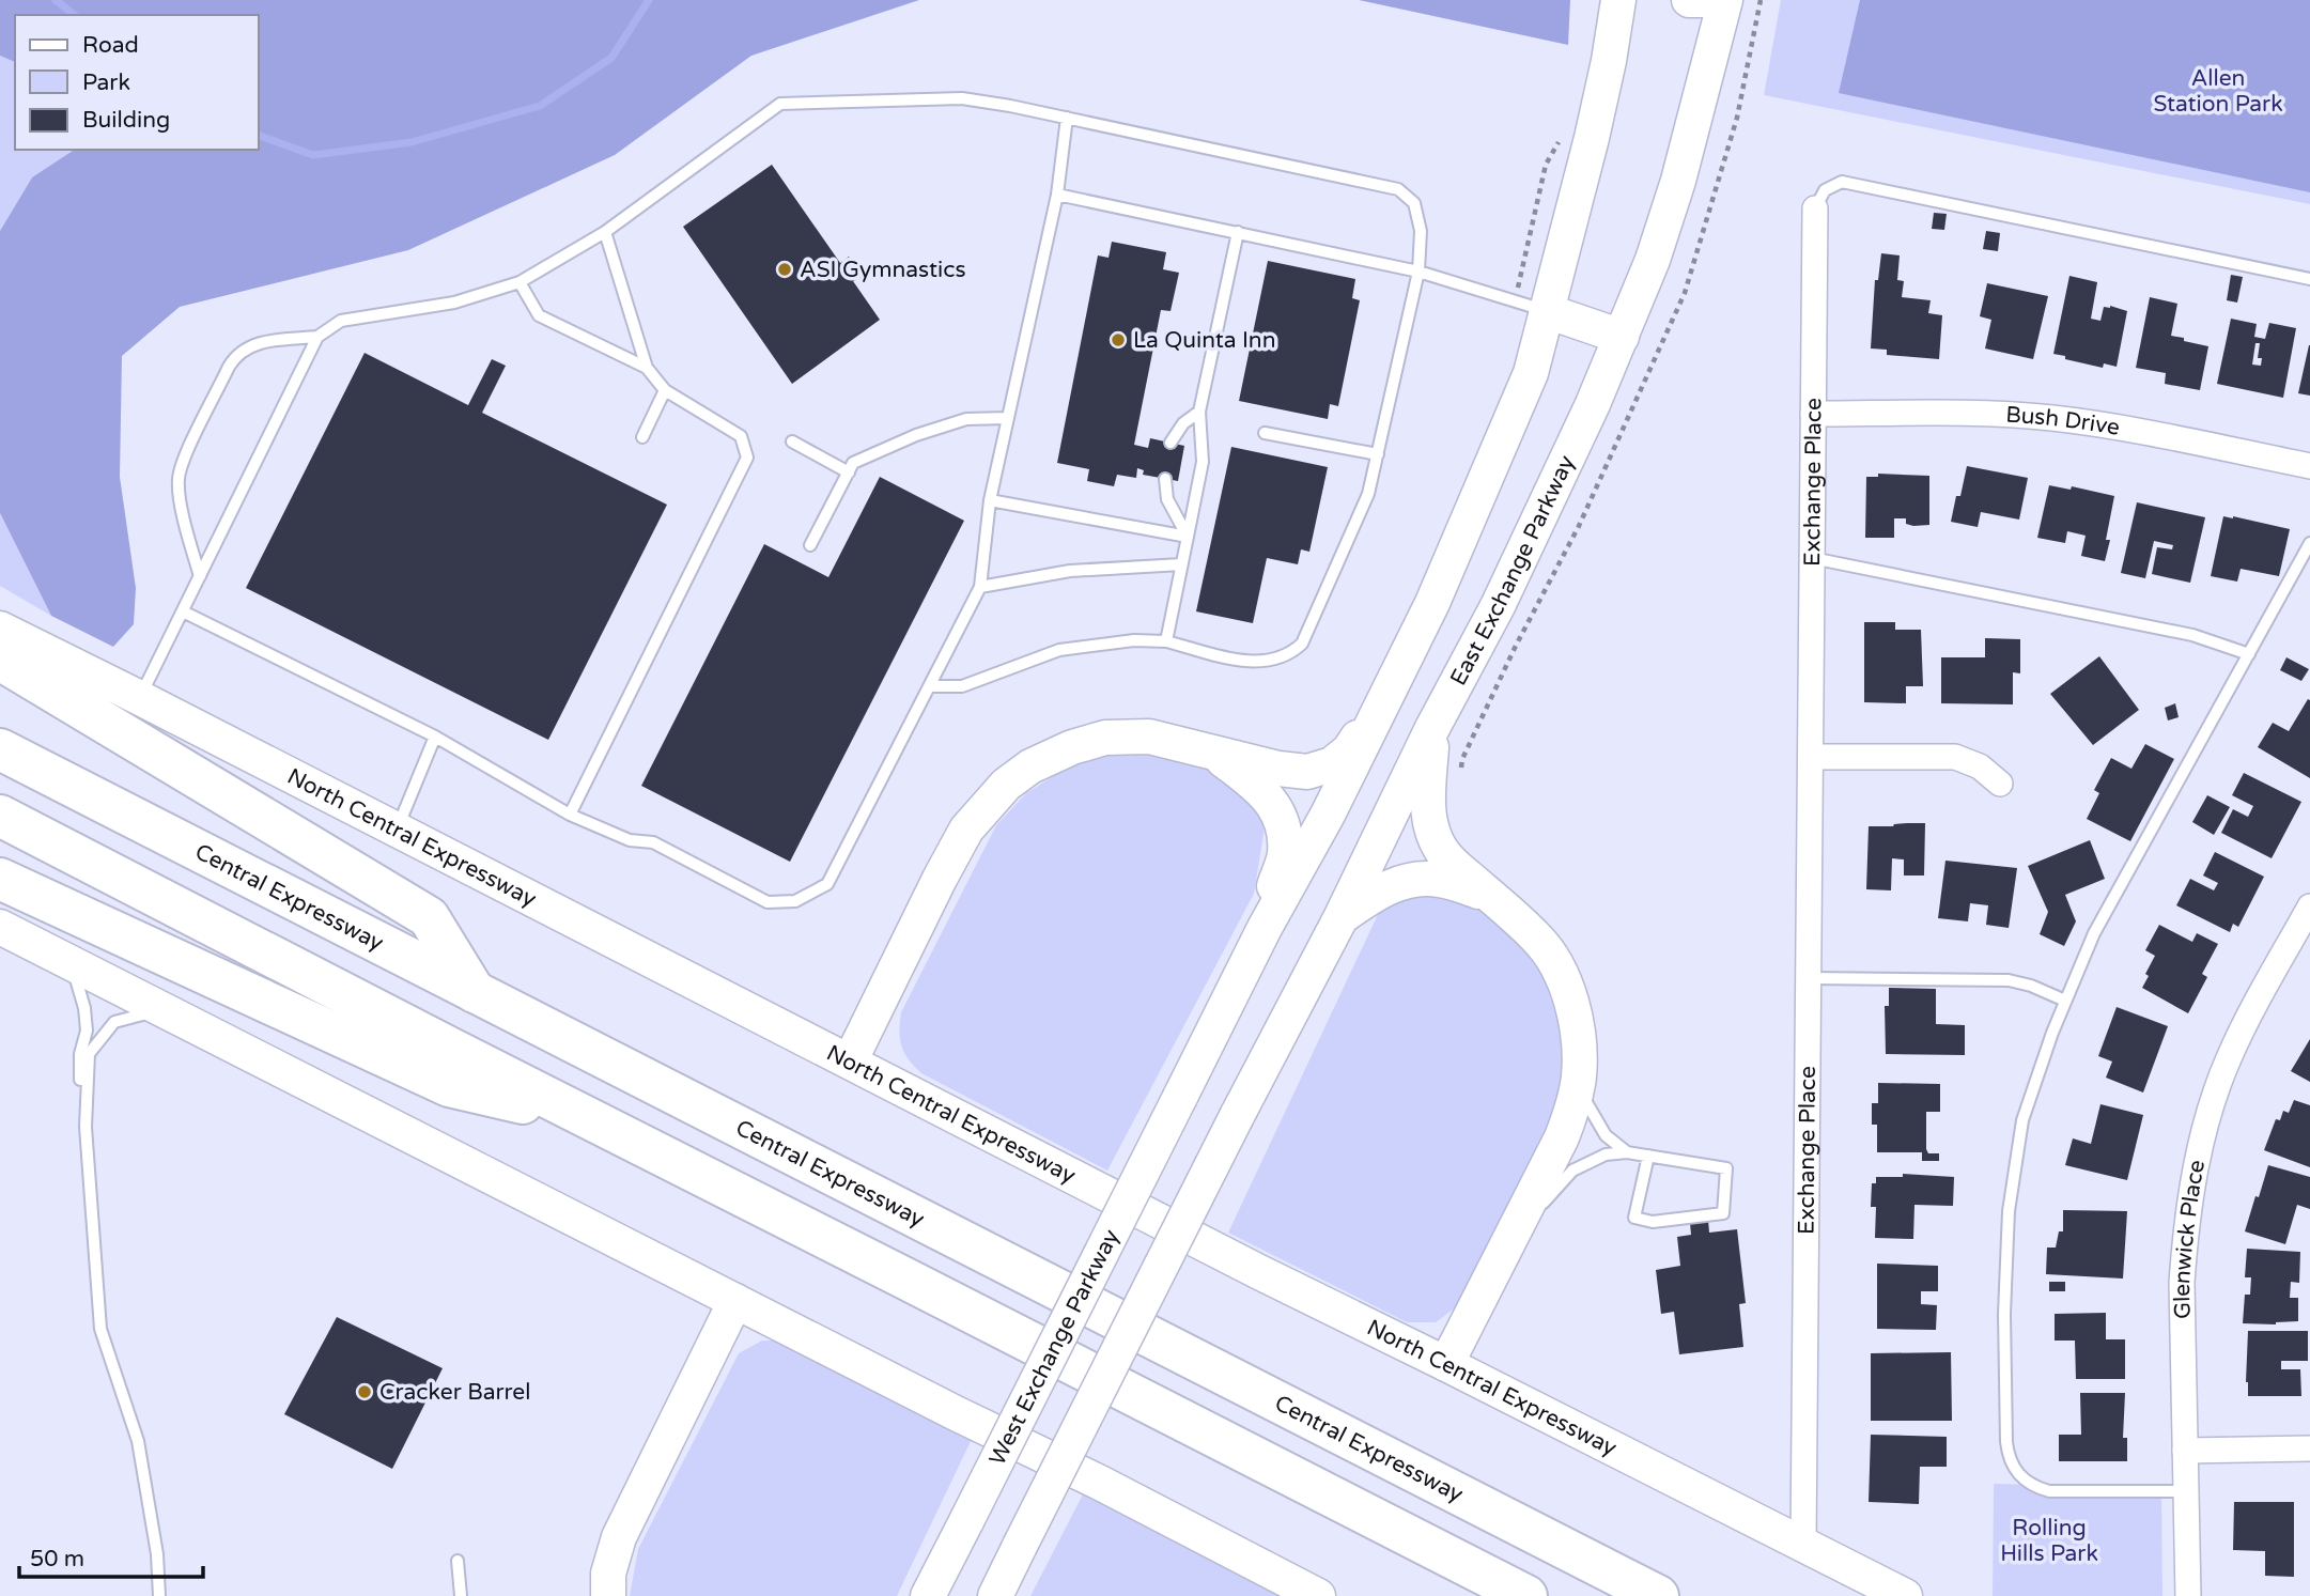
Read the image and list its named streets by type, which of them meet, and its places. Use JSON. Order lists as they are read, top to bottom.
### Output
{
  "streets": {
    "highway": ["Central Expressway"],
    "main road": ["East Exchange Parkway", "North Central Expressway", "West Exchange Parkway"],
    "street": ["Bush Drive", "Exchange Place", "Glenwick Place"]
  },
  "crossings": [
    ["Bush Drive", "Exchange Place"],
    ["Exchange Place", "North Central Expressway"]
  ],
  "parks": ["Allen Station Park", "Rolling Hills Park"],
  "places": ["ASI Gymnastics", "La Quinta Inn", "Cracker Barrel"],
  "legend": ["Road", "Park", "Building"],
  "scale_bar": "50 m"
}
